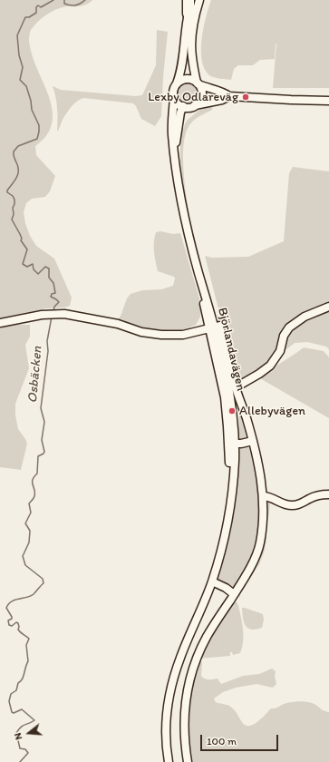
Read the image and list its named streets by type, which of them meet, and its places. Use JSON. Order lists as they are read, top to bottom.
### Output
{
  "streets": {
    "street": ["Björlandavägen"]
  },
  "water": ["Osbäcken"],
  "places": ["Lexby Odlareväg", "Allebyvägen"],
  "scale_bar": "100 m",
  "north": "left"
}
